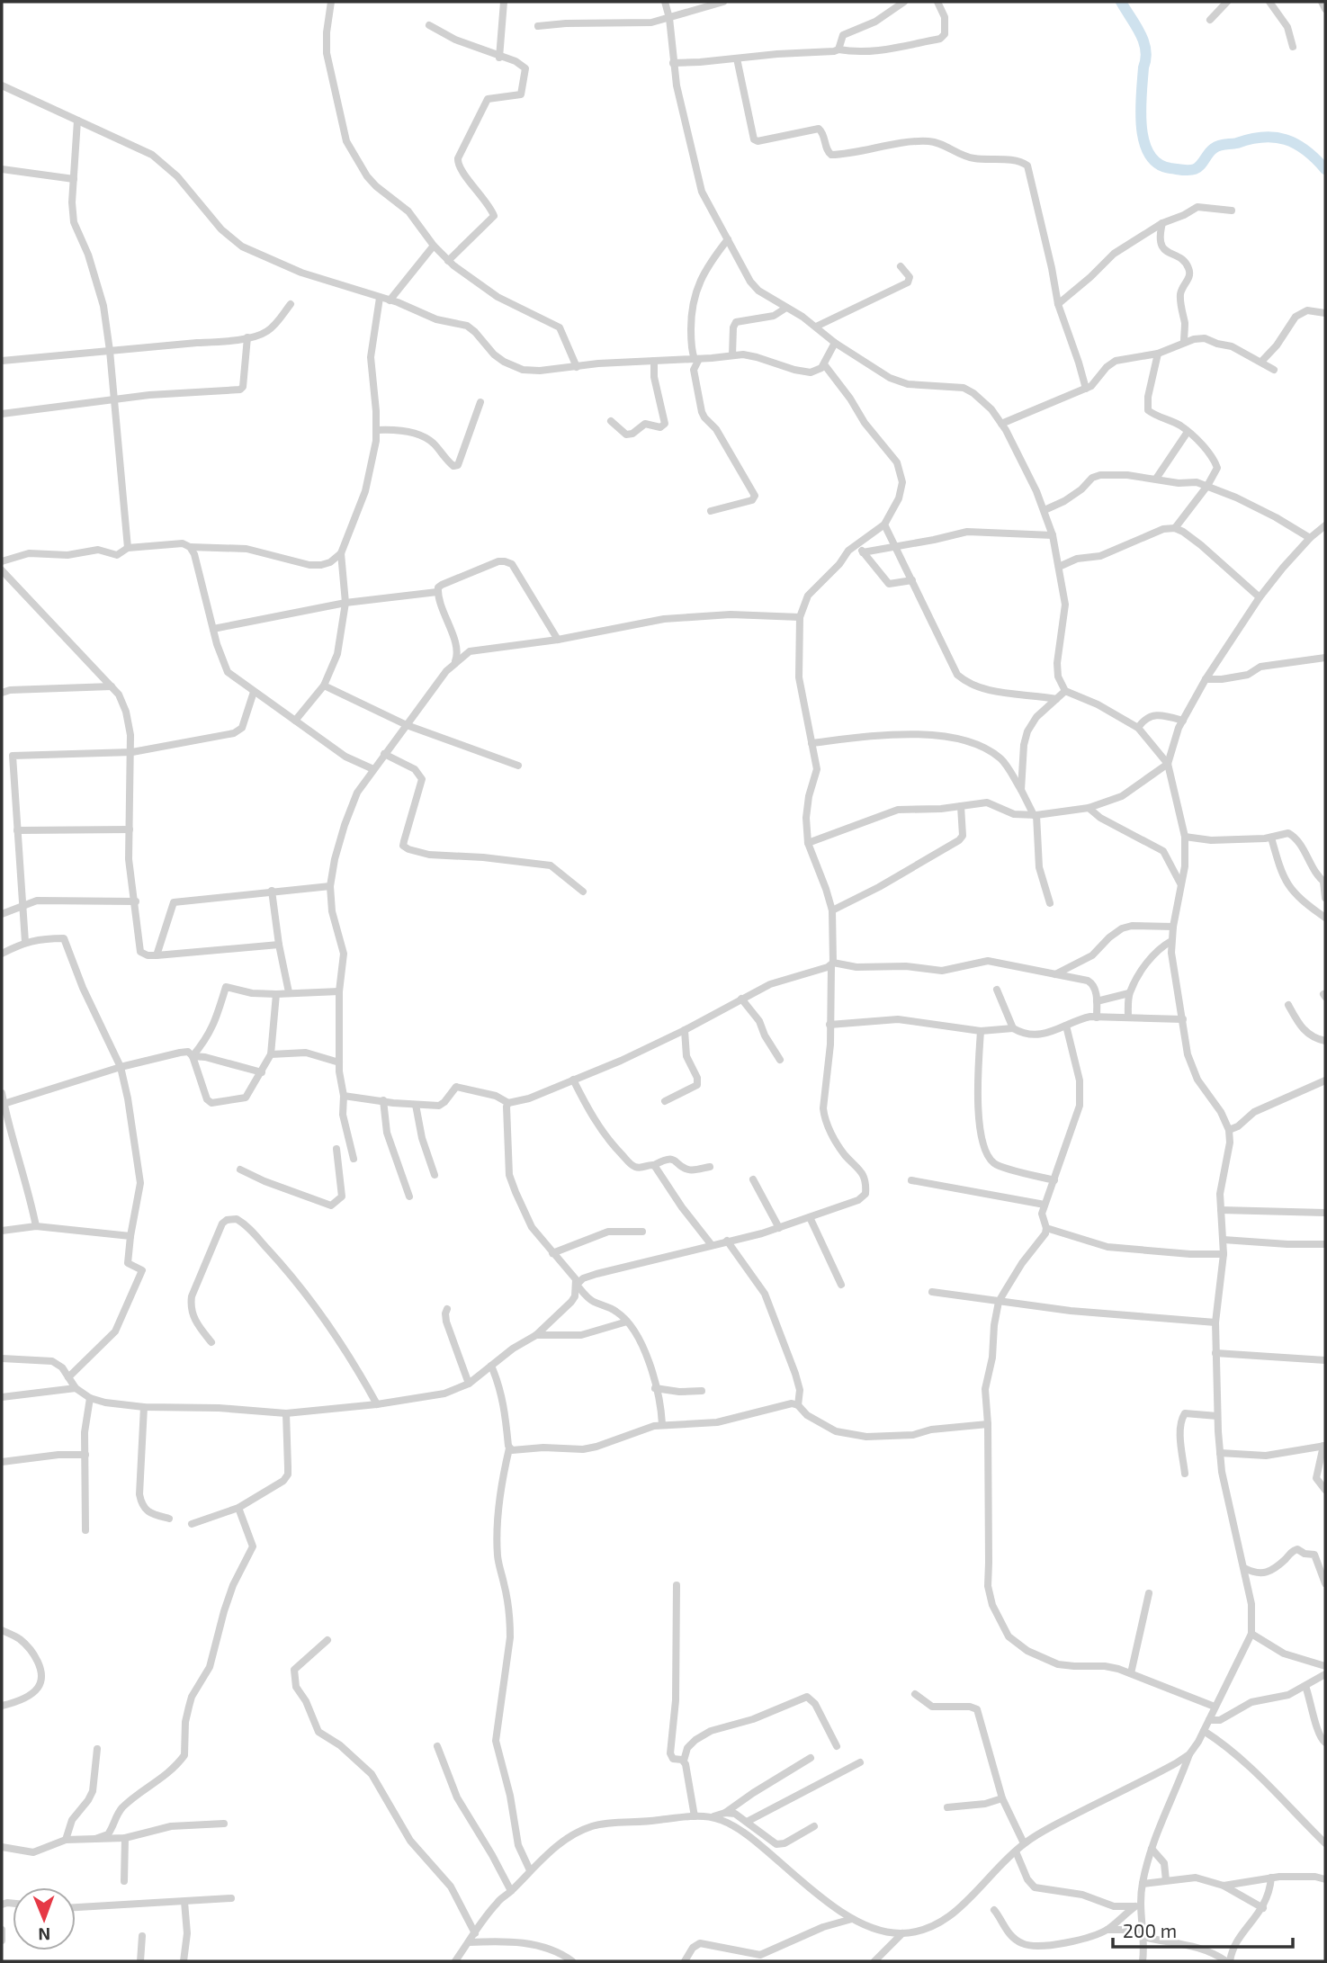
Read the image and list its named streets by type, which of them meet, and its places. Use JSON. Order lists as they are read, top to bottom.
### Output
{
  "scale_bar": "200 m",
  "north": "bottom"
}
